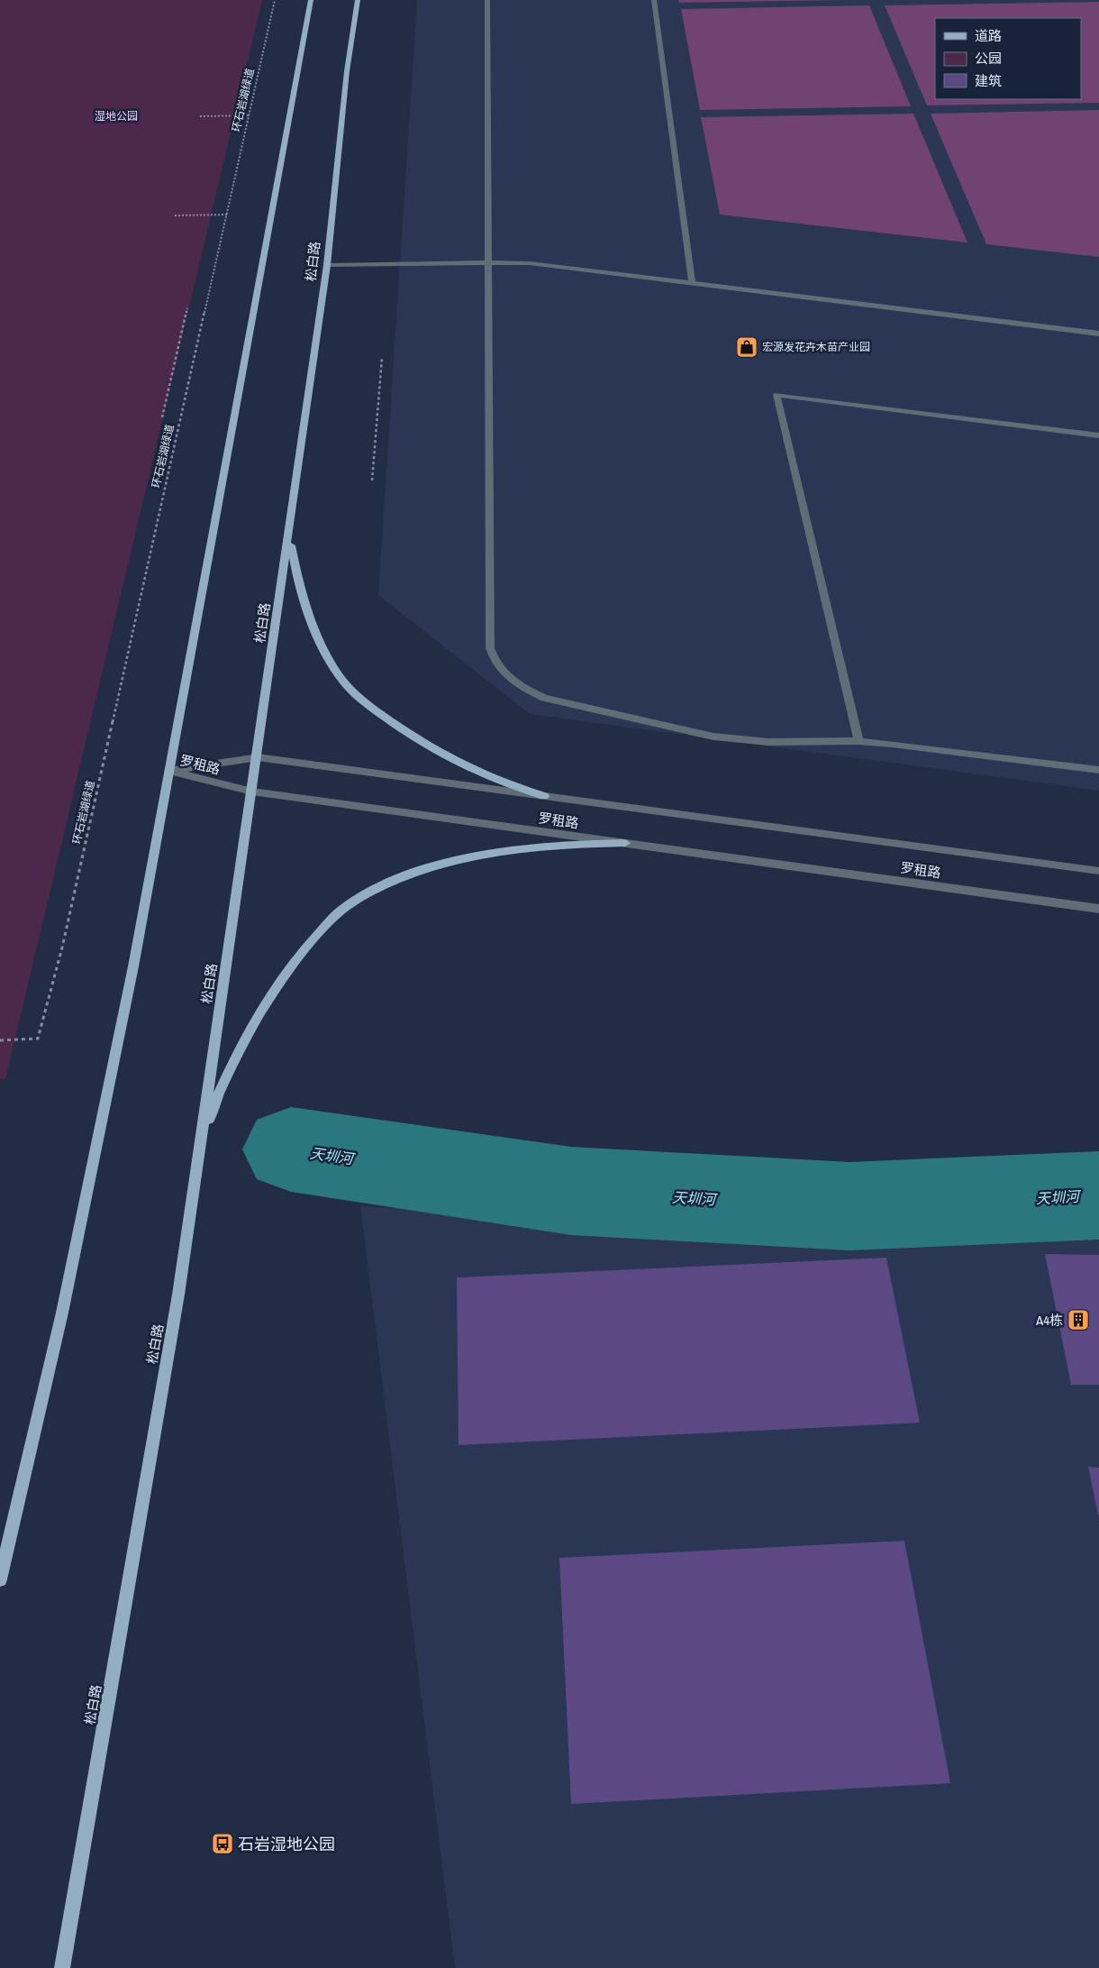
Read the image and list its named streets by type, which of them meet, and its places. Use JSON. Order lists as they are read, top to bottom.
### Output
{
  "streets": {
    "main road": ["松白路"],
    "street": ["罗租路"],
    "path": ["环石岩湖绿道"]
  },
  "crossings": [
    ["松白路", "罗租路"]
  ],
  "water": ["天圳河"],
  "parks": ["湿地公园"],
  "places": {
    "shop": ["宏源发花卉木苗产业园"],
    "building": ["A4栋"],
    "bus stop": ["石岩湿地公园"]
  },
  "legend": ["道路", "公园", "建筑"]
}
